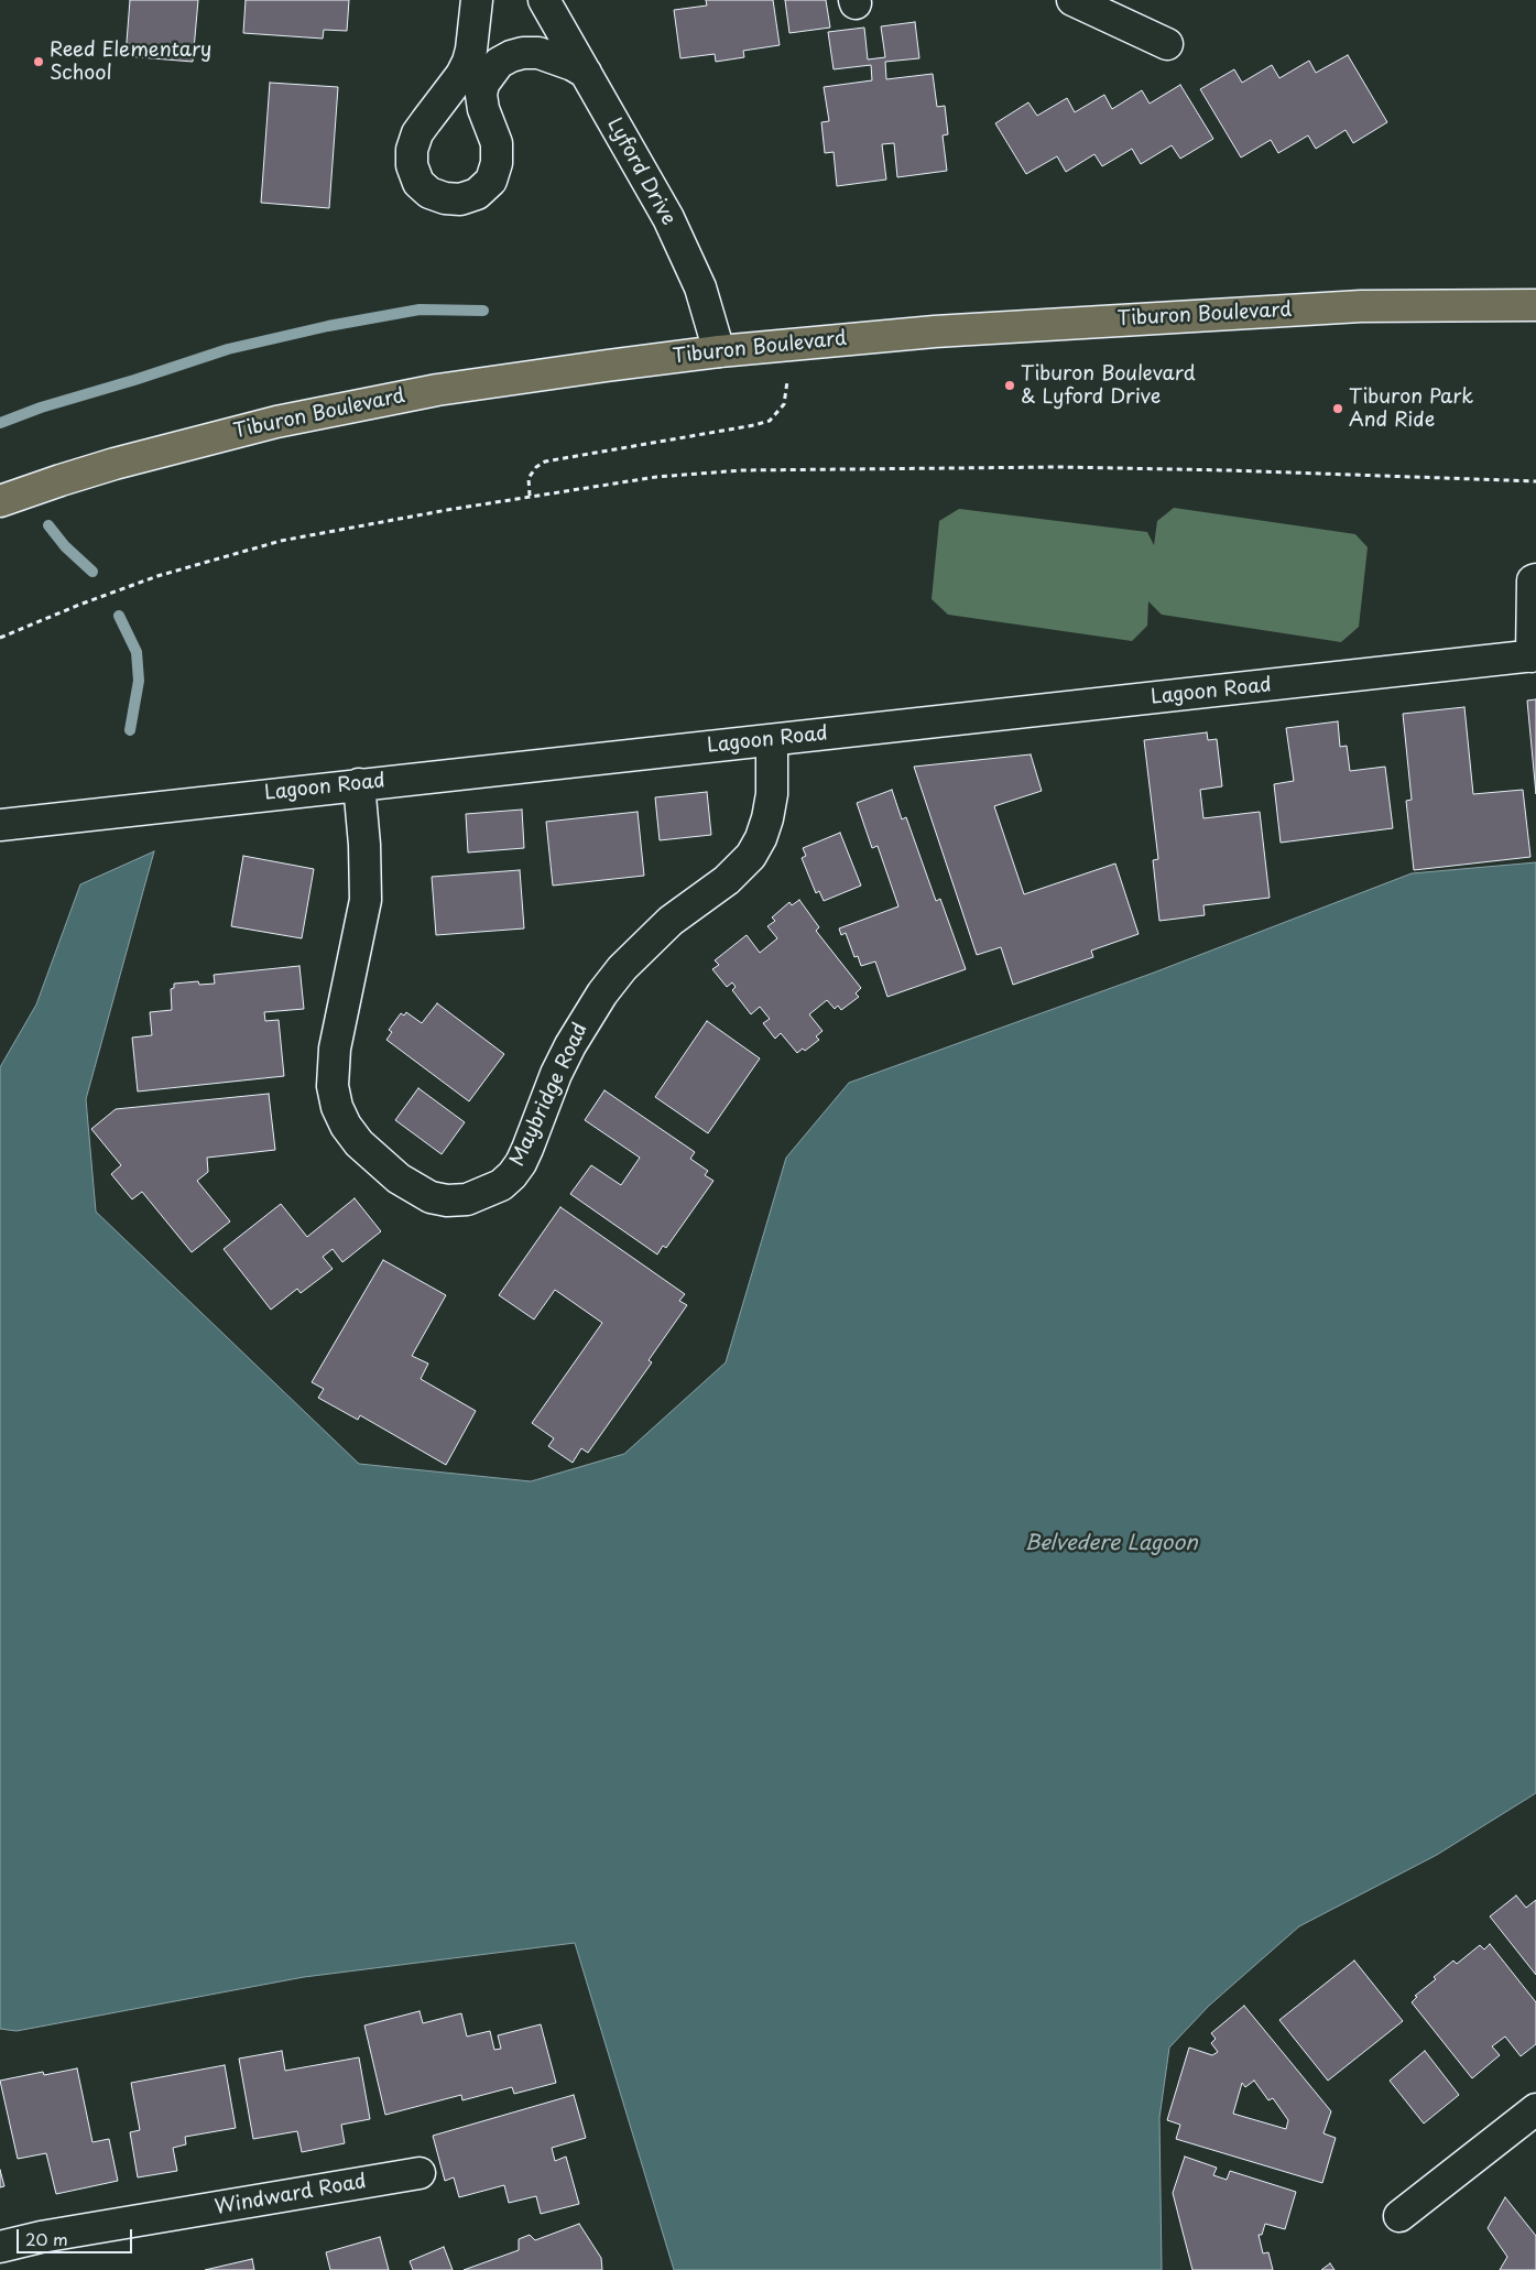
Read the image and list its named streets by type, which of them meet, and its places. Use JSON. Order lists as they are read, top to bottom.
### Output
{
  "streets": {
    "main road": ["Tiburon Boulevard"],
    "street": [
      "Lyford Drive",
      "Lagoon Road",
      "Maybridge Road",
      "Windward Road"
    ]
  },
  "crossings": [
    ["Lyford Drive", "Tiburon Boulevard"],
    ["Lagoon Road", "Maybridge Road"]
  ],
  "water": ["Belvedere Lagoon"],
  "places": ["Reed Elementary School", "Tiburon Boulevard & Lyford Drive", "Tiburon Park And Ride"],
  "scale_bar": "20 m"
}
